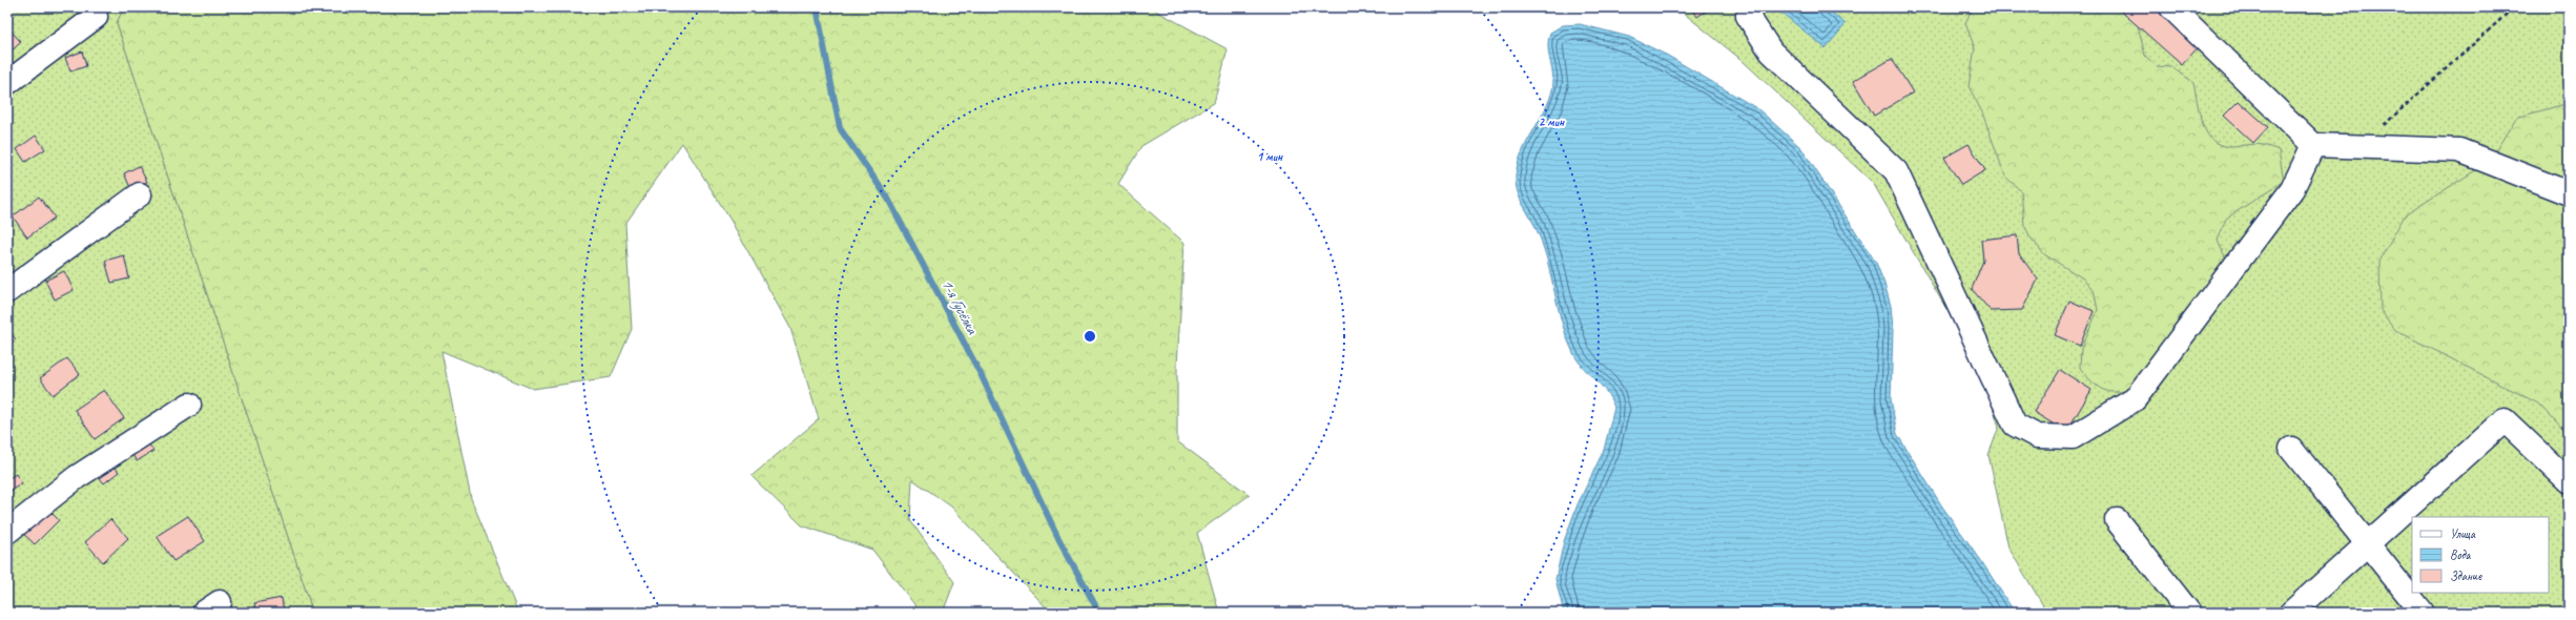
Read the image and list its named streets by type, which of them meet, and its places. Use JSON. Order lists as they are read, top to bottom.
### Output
{
  "water": ["1-я Гусёлка"],
  "legend": ["Улица", "Вода", "Здание"],
  "rings": ["2 мин", "1 мин"]
}
